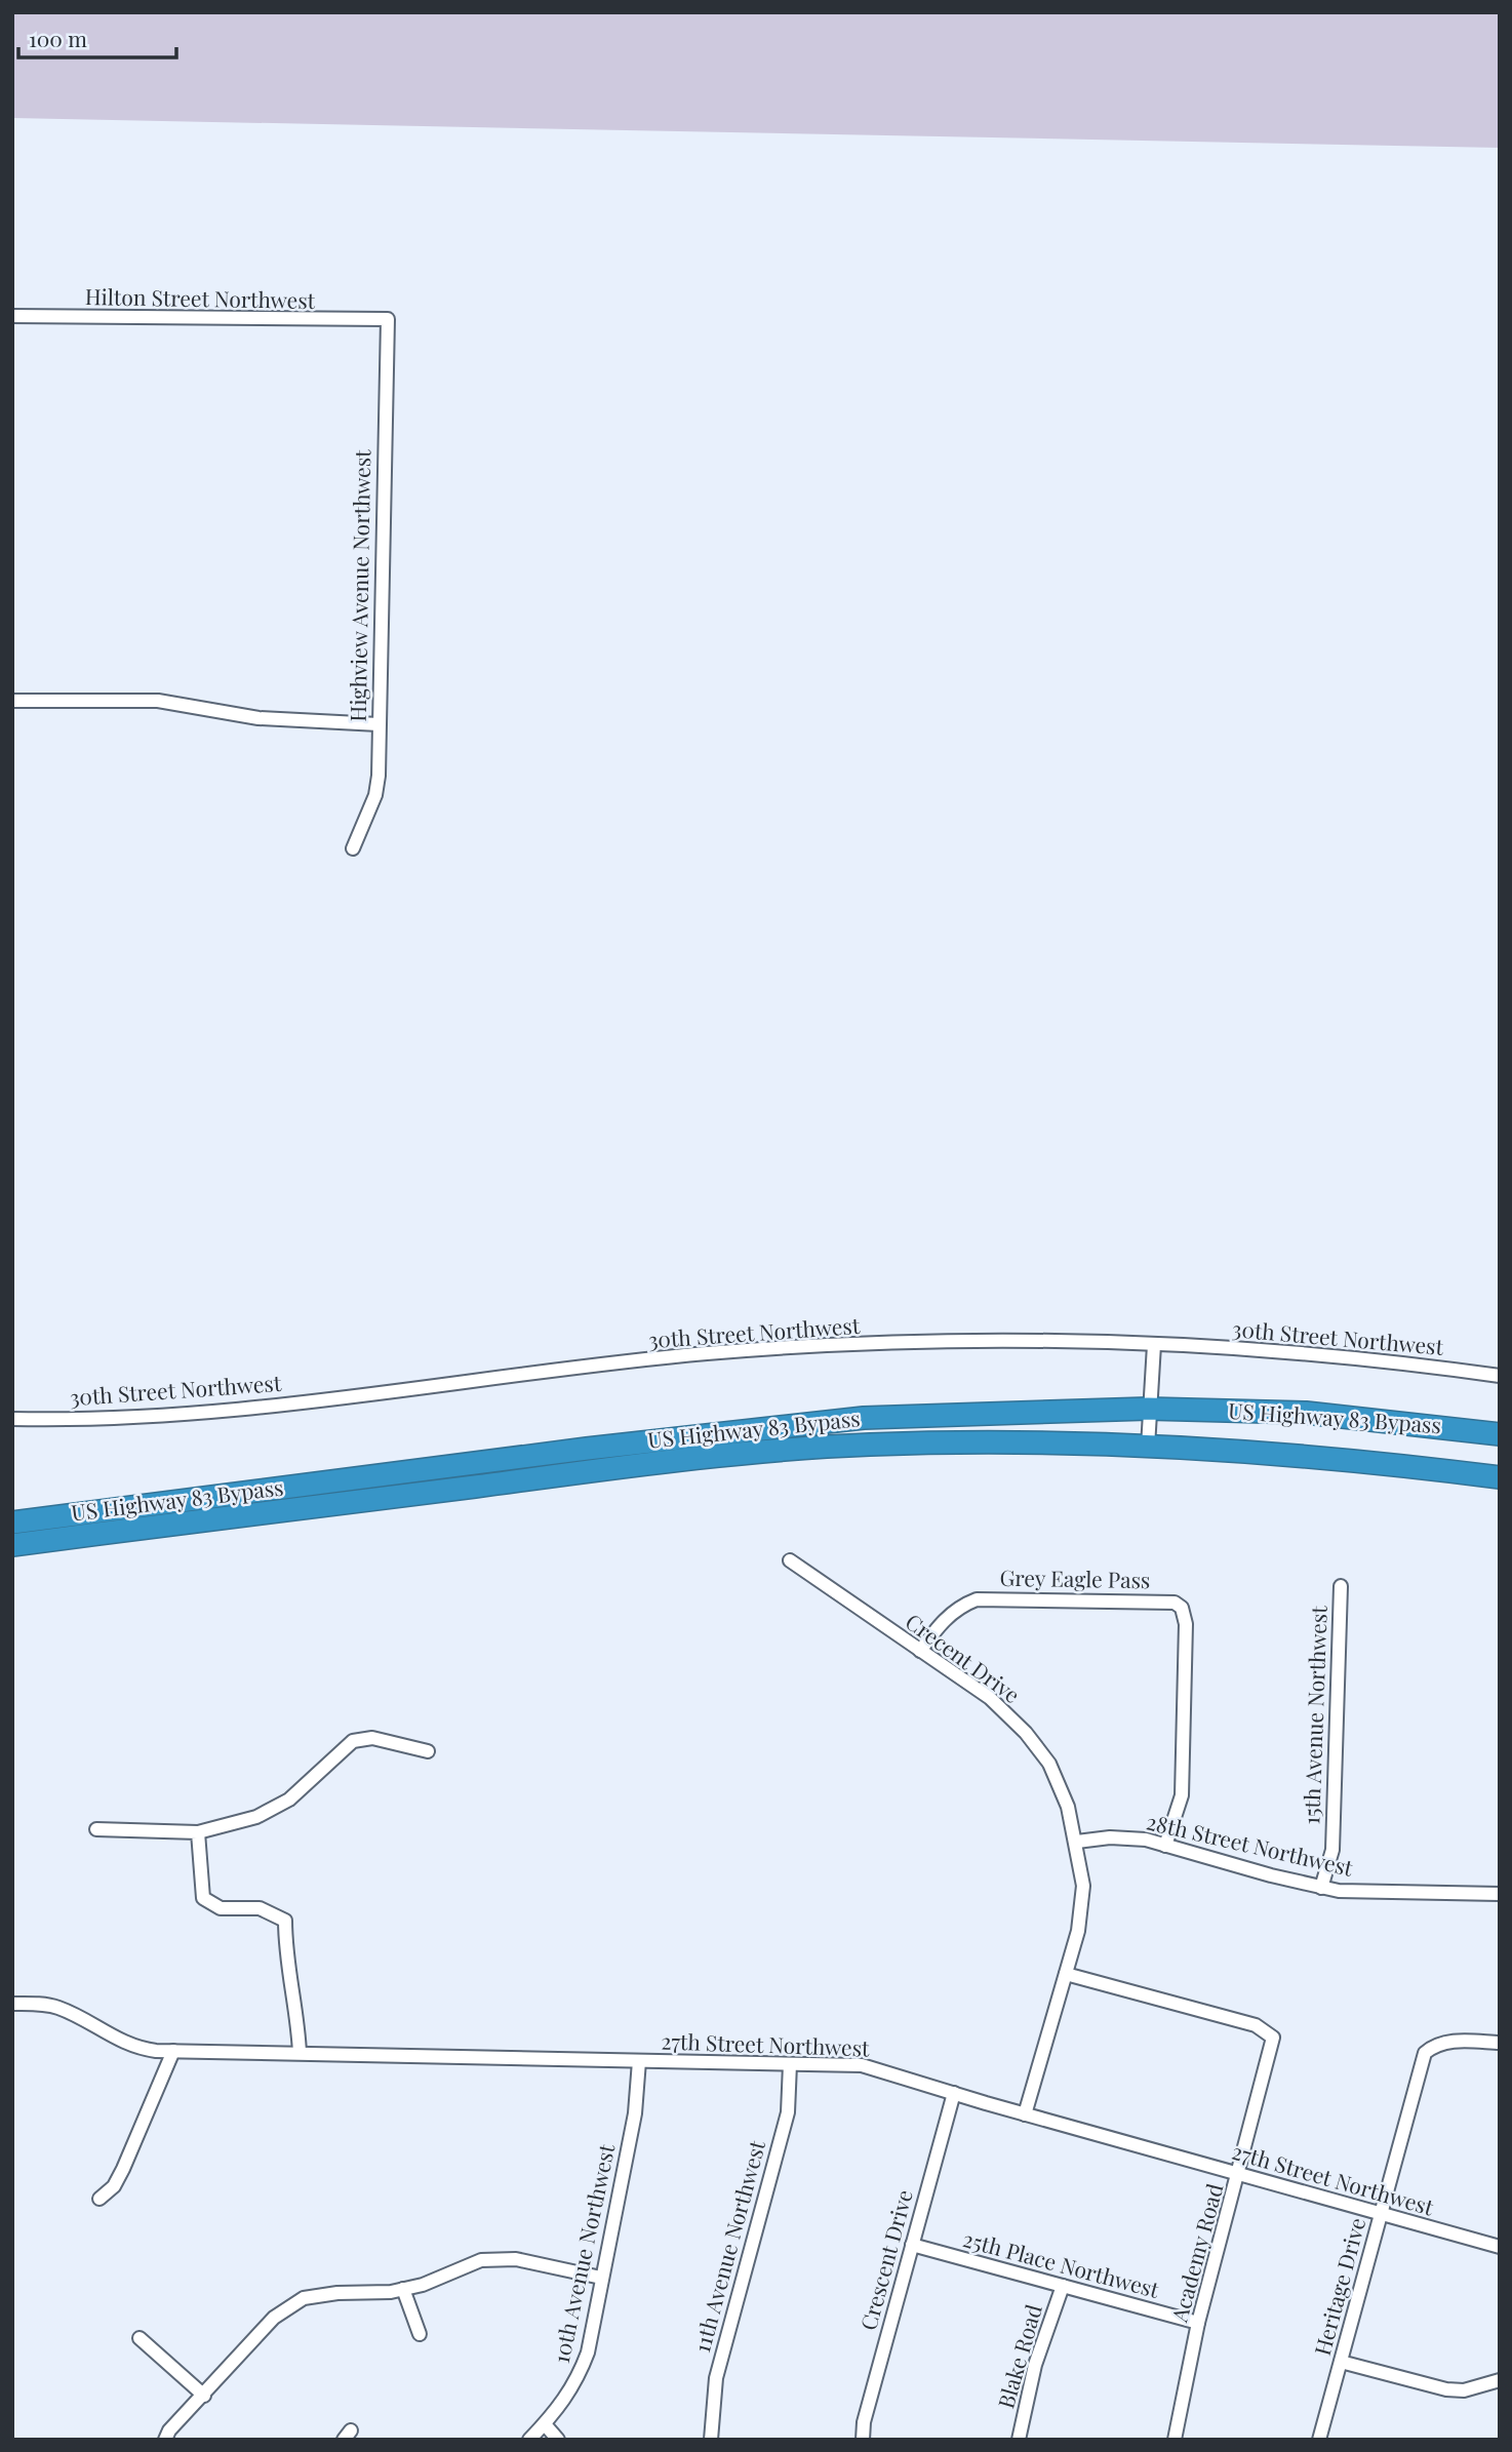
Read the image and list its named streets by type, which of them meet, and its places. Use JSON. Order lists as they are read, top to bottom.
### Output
{
  "streets": {
    "highway": ["US Highway 83 Bypass"],
    "street": [
      "Hilton Street Northwest",
      "Highview Avenue Northwest",
      "30th Street Northwest",
      "Grey Eagle Pass",
      "Crecent Drive",
      "15th Avenue Northwest",
      "28th Street Northwest",
      "27th Street Northwest",
      "11th Avenue Northwest",
      "Academy Road",
      "10th Avenue Northwest",
      "Crescent Drive",
      "25th Place Northwest",
      "Heritage Drive",
      "Blake Road"
    ]
  },
  "crossings": [
    ["Hilton Street Northwest", "Highview Avenue Northwest"],
    ["Grey Eagle Pass", "Crecent Drive"],
    ["Grey Eagle Pass", "28th Street Northwest"],
    ["Crecent Drive", "28th Street Northwest"],
    ["Crecent Drive", "27th Street Northwest"],
    ["Crecent Drive", "Academy Road"],
    ["15th Avenue Northwest", "28th Street Northwest"],
    ["27th Street Northwest", "11th Avenue Northwest"],
    ["27th Street Northwest", "Academy Road"],
    ["27th Street Northwest", "10th Avenue Northwest"],
    ["27th Street Northwest", "Crescent Drive"],
    ["27th Street Northwest", "Heritage Drive"],
    ["Academy Road", "25th Place Northwest"],
    ["Crescent Drive", "25th Place Northwest"],
    ["25th Place Northwest", "Blake Road"]
  ],
  "scale_bar": "100 m"
}
